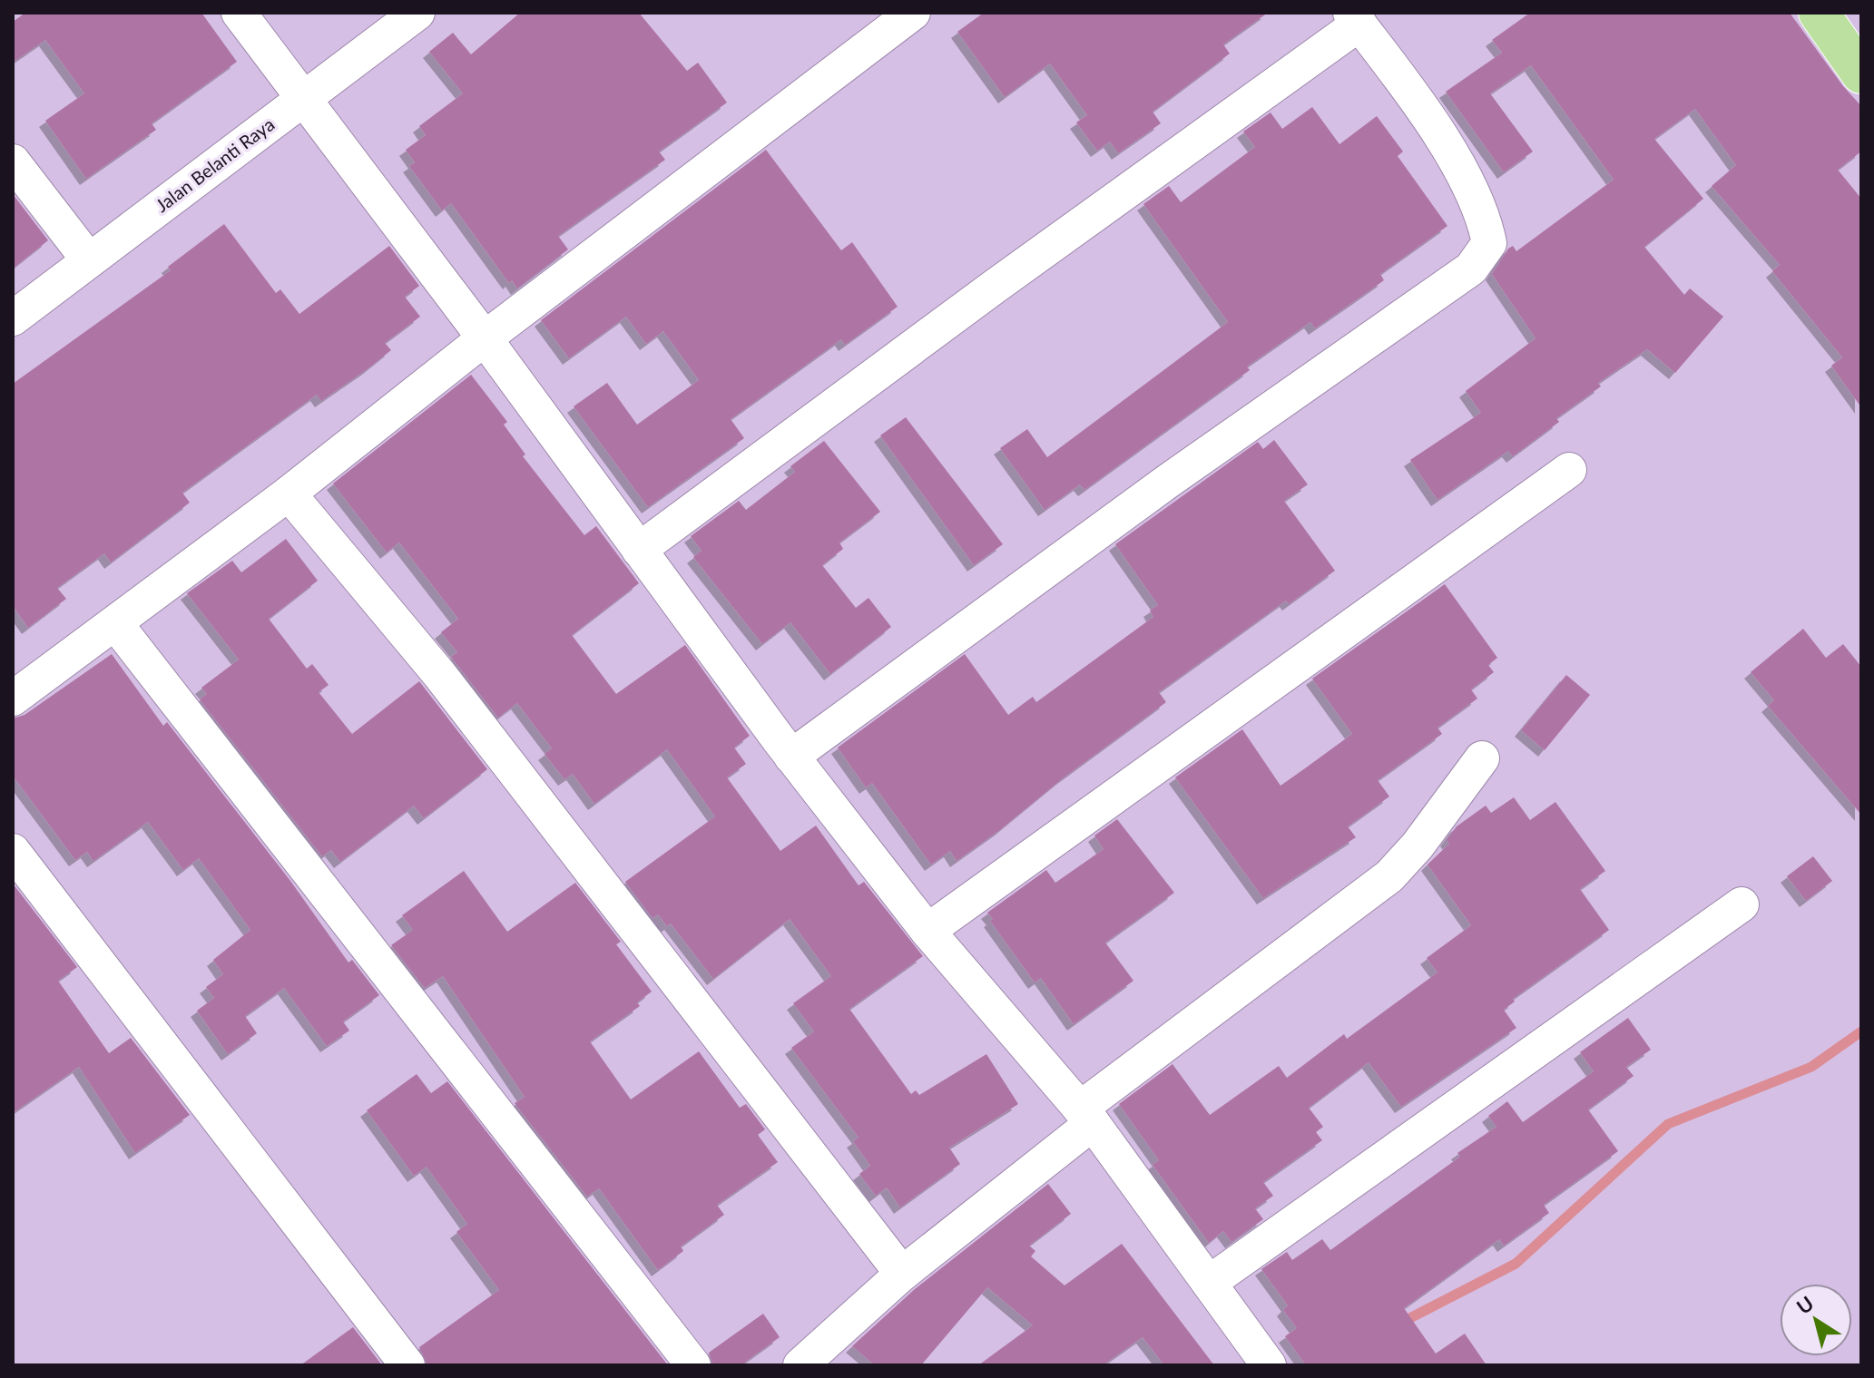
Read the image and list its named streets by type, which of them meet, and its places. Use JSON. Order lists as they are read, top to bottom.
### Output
{
  "streets": {
    "street": ["Jalan Belanti Raya"]
  },
  "north": "top left"
}
